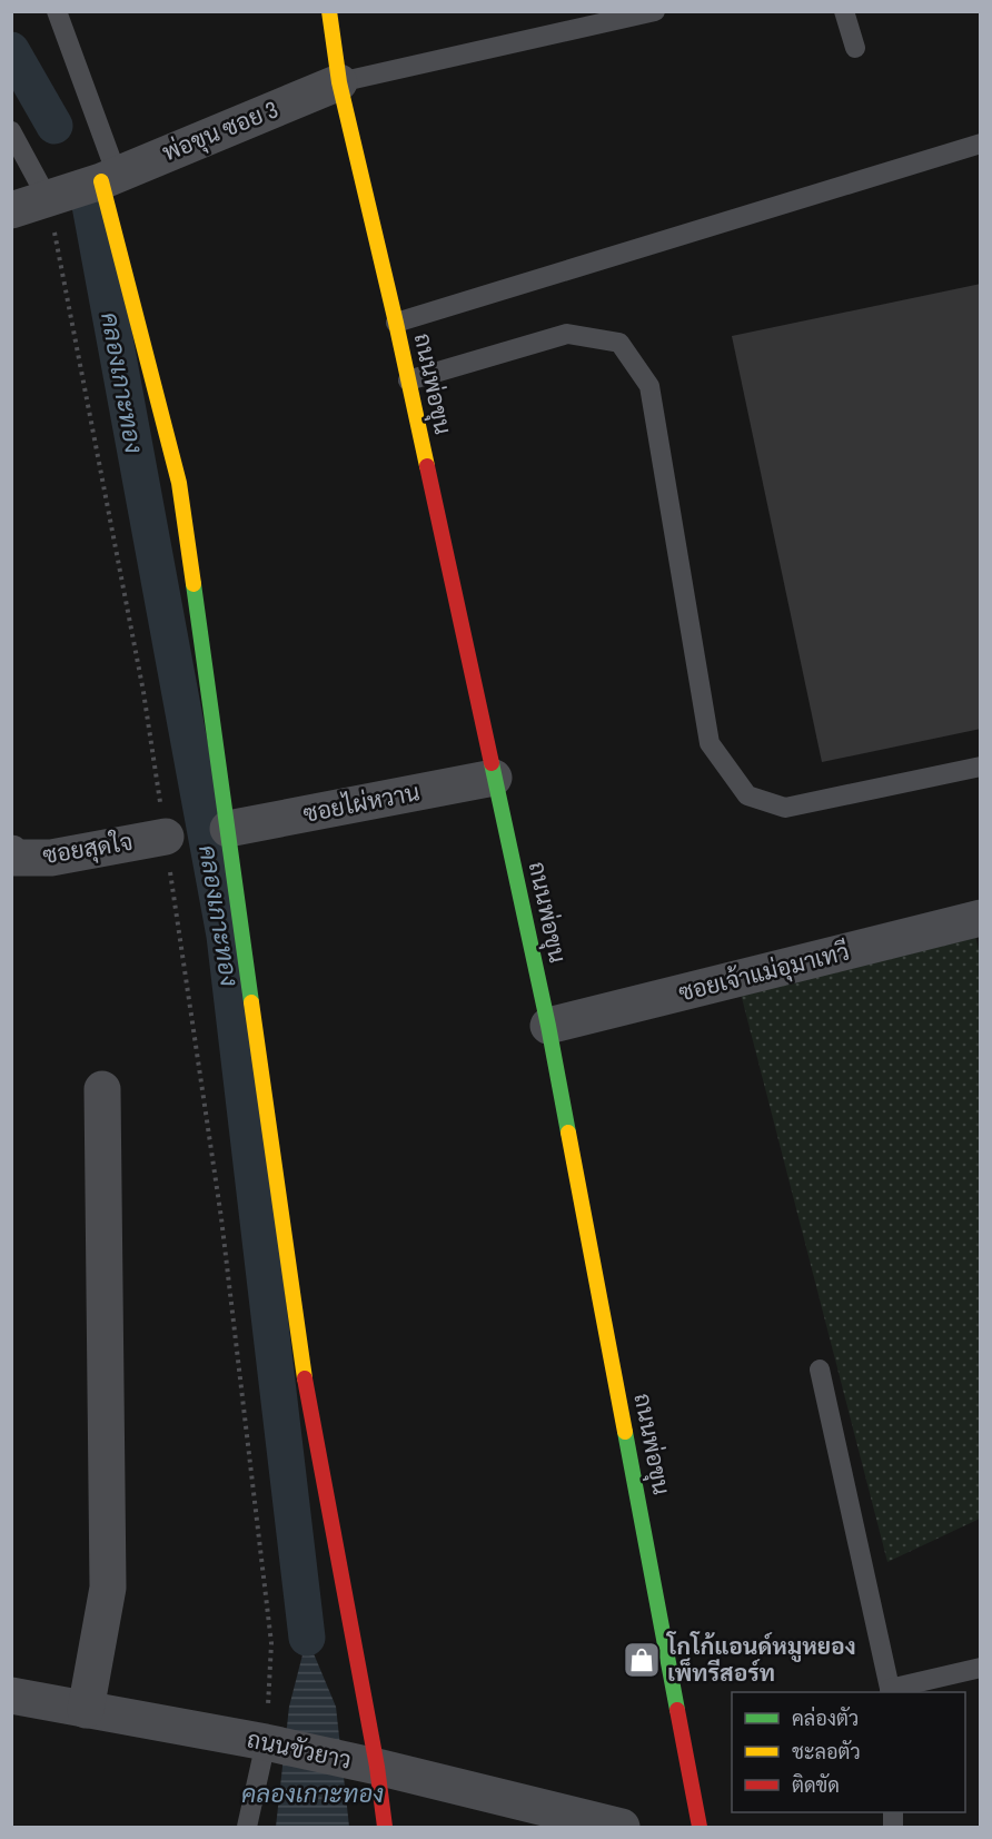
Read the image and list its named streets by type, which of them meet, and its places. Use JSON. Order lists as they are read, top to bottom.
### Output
{
  "streets": {
    "main road": ["ถนนพ่อขุน"],
    "street": [
      "พ่อขุน ซอย 3",
      "ซอยไผ่หวาน",
      "ซอยสุดใจ",
      "ซอยเจ้าแม่อุมาเทวี",
      "ถนนขัวยาว"
    ]
  },
  "crossings": [
    ["พ่อขุน ซอย 3", "ถนนพ่อขุน"],
    ["ถนนพ่อขุน", "ซอยไผ่หวาน"],
    ["ถนนพ่อขุน", "ซอยเจ้าแม่อุมาเทวี"]
  ],
  "water": ["คลองเกาะทอง"],
  "places": {
    "shop": ["โกโก้แอนด์หมูหยอง เพ็ทรีสอร์ท"]
  },
  "legend": ["คล่องตัว", "ชะลอตัว", "ติดขัด"]
}
